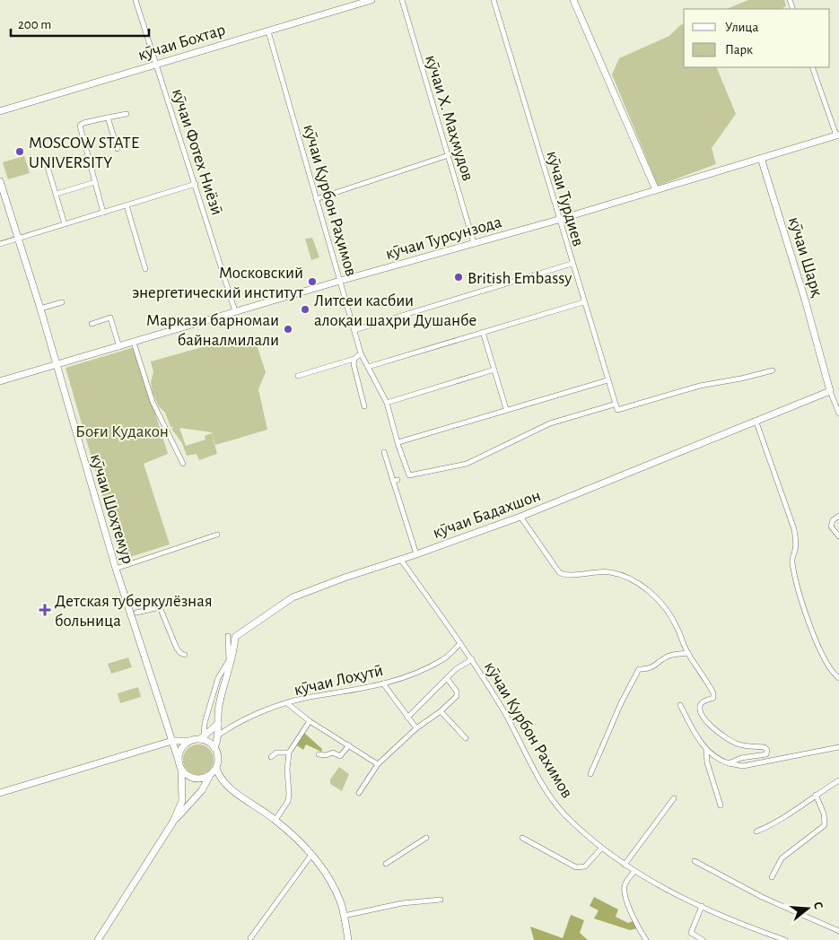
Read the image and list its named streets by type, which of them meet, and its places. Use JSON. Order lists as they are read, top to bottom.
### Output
{
  "streets": {
    "main road": [
      "кӯчаи Бохтар",
      "кӯчаи Турсунзода",
      "кӯчаи Шарқ",
      "кӯчаи Шоҳтемур",
      "кӯчаи Бадахшон"
    ],
    "street": [
      "кӯчаи Х. Маҳмудов",
      "кӯчаи Фотех Ниёзӣ",
      "кӯчаи Турдиев",
      "кӯчаи Қурбон Раҳимов",
      "кӯчаи Лоҳутӣ",
      "кӯчаи Курбон Рахимов"
    ]
  },
  "crossings": [
    ["кӯчаи Бохтар", "кӯчаи Фотех Ниёзӣ"],
    ["кӯчаи Бохтар", "кӯчаи Қурбон Раҳимов"],
    ["кӯчаи Х. Маҳмудов", "кӯчаи Турсунзода"],
    ["кӯчаи Фотех Ниёзӣ", "кӯчаи Турсунзода"],
    ["кӯчаи Турдиев", "кӯчаи Қурбон Раҳимов"],
    ["кӯчаи Турдиев", "кӯчаи Турсунзода"],
    ["кӯчаи Қурбон Раҳимов", "кӯчаи Турсунзода"],
    ["кӯчаи Турсунзода", "кӯчаи Шарқ"],
    ["кӯчаи Турсунзода", "кӯчаи Шоҳтемур"],
    ["кӯчаи Шарқ", "кӯчаи Бадахшон"],
    ["кӯчаи Шоҳтемур", "кӯчаи Бадахшон"],
    ["кӯчаи Бадахшон", "кӯчаи Лоҳутӣ"],
    ["кӯчаи Бадахшон", "кӯчаи Курбон Рахимов"],
    ["кӯчаи Лоҳутӣ", "кӯчаи Курбон Рахимов"]
  ],
  "parks": ["Боғи Кудакон"],
  "places": {
    "other": [
      "MOSCOW STATE UNIVERSITY",
      "British Embassy",
      "Московский энергетический институт",
      "Литсеи касбии алоқаи шаҳри Душанбе",
      "Маркази барномаи байналмилали"
    ],
    "health": ["Детская туберкулёзная больница"]
  },
  "legend": ["Улица", "Парк"],
  "scale_bar": "200 m",
  "north": "right"
}
